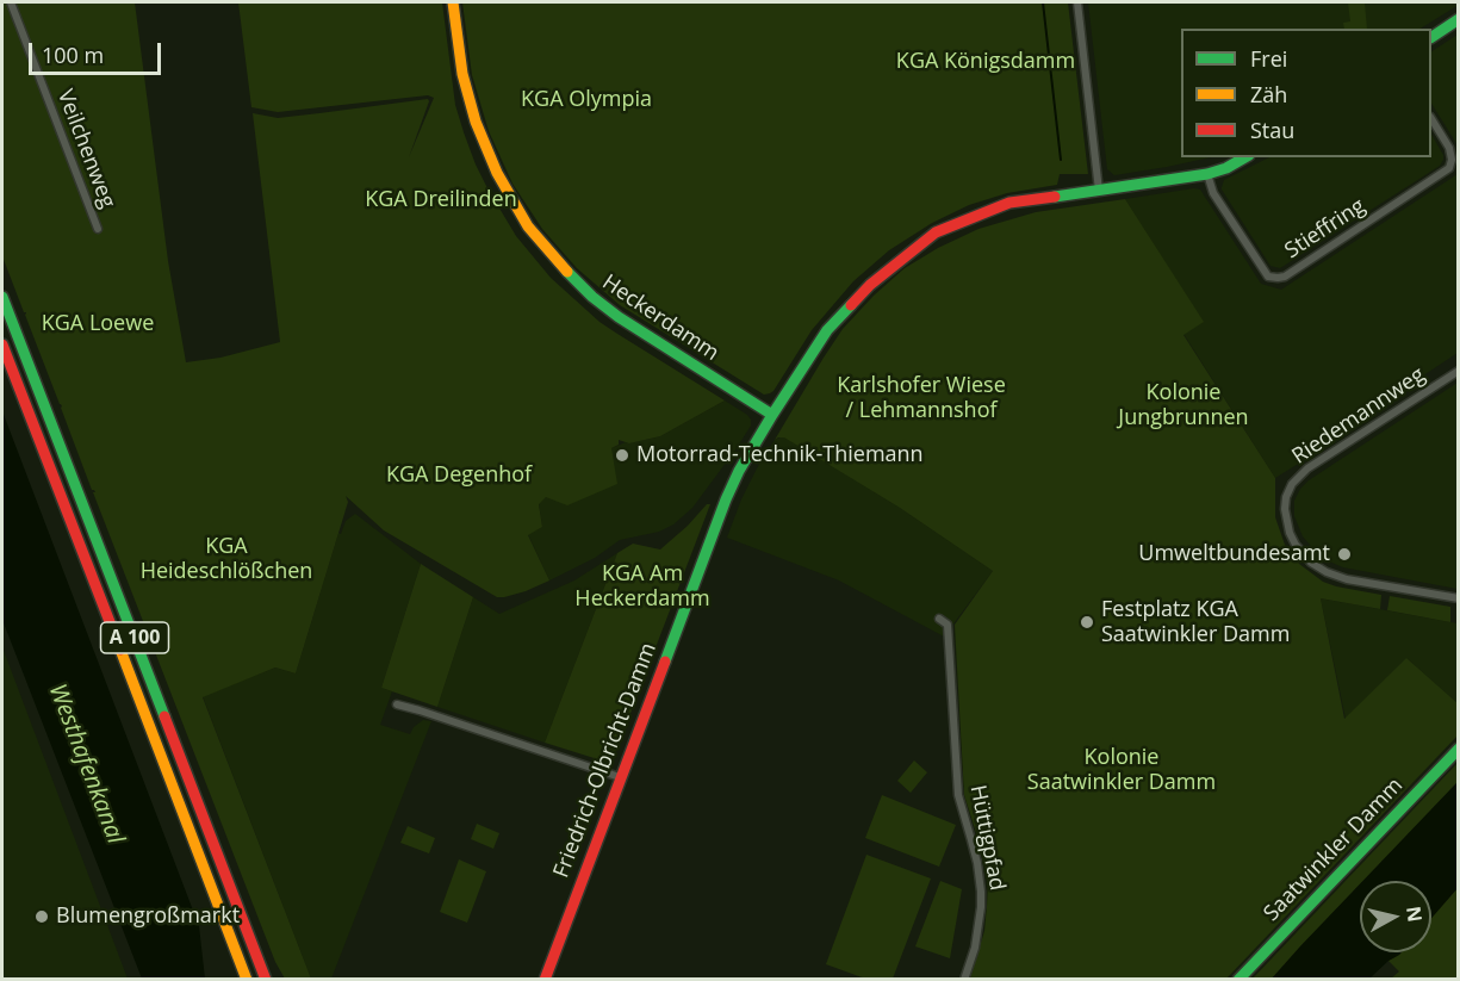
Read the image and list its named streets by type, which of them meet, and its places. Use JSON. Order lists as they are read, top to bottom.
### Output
{
  "streets": {
    "main road": [
      "Heckerdamm",
      "A 100",
      "Friedrich-Olbricht-Damm",
      "Saatwinkler Damm"
    ],
    "street": [
      "Veilchenweg",
      "Stieffring",
      "Riedemannweg",
      "Hüttigpfad"
    ]
  },
  "crossings": [
    ["Stieffring", "Friedrich-Olbricht-Damm"],
    ["Heckerdamm", "Friedrich-Olbricht-Damm"]
  ],
  "water": ["Westhafenkanal"],
  "parks": [
    "KGA Königsdamm",
    "KGA Olympia",
    "KGA Dreilinden",
    "KGA Loewe",
    "Karlshofer Wiese / Lehmannshof",
    "Kolonie Jungbrunnen",
    "KGA Degenhof",
    "KGA Heideschlößchen",
    "KGA Am Heckerdamm",
    "Kolonie Saatwinkler Damm"
  ],
  "places": [
    "Motorrad-Technik-Thiemann",
    "Umweltbundesamt",
    "Festplatz KGA Saatwinkler Damm",
    "Blumengroßmarkt"
  ],
  "legend": ["Frei", "Zäh", "Stau"],
  "scale_bar": "100 m",
  "north": "right"
}
